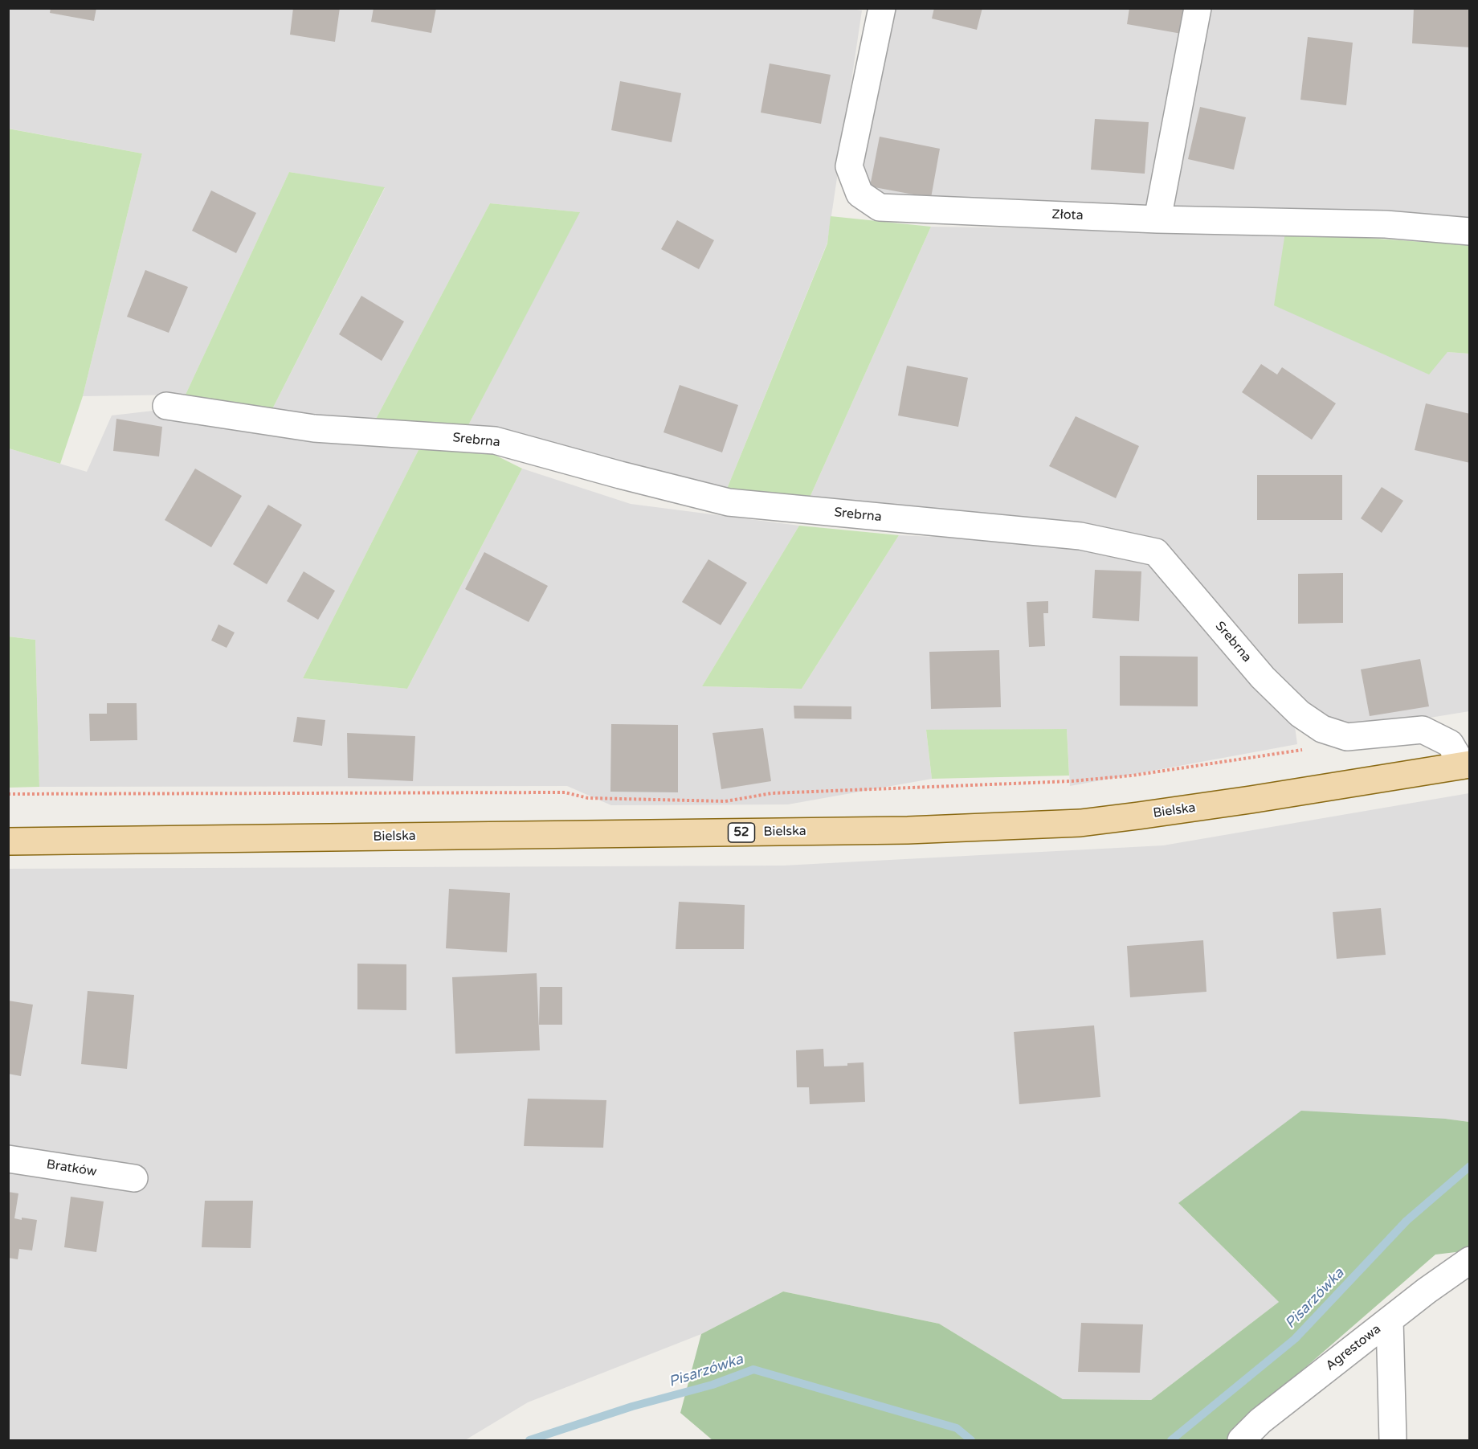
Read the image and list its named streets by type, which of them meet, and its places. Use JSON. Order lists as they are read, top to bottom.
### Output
{
  "streets": {
    "main road": ["Bielska", "52"],
    "street": [
      "Złota",
      "Srebrna",
      "Bratków",
      "Agrestowa"
    ]
  },
  "crossings": [
    ["Srebrna", "Bielska"]
  ],
  "water": ["Pisarzówka"]
}
